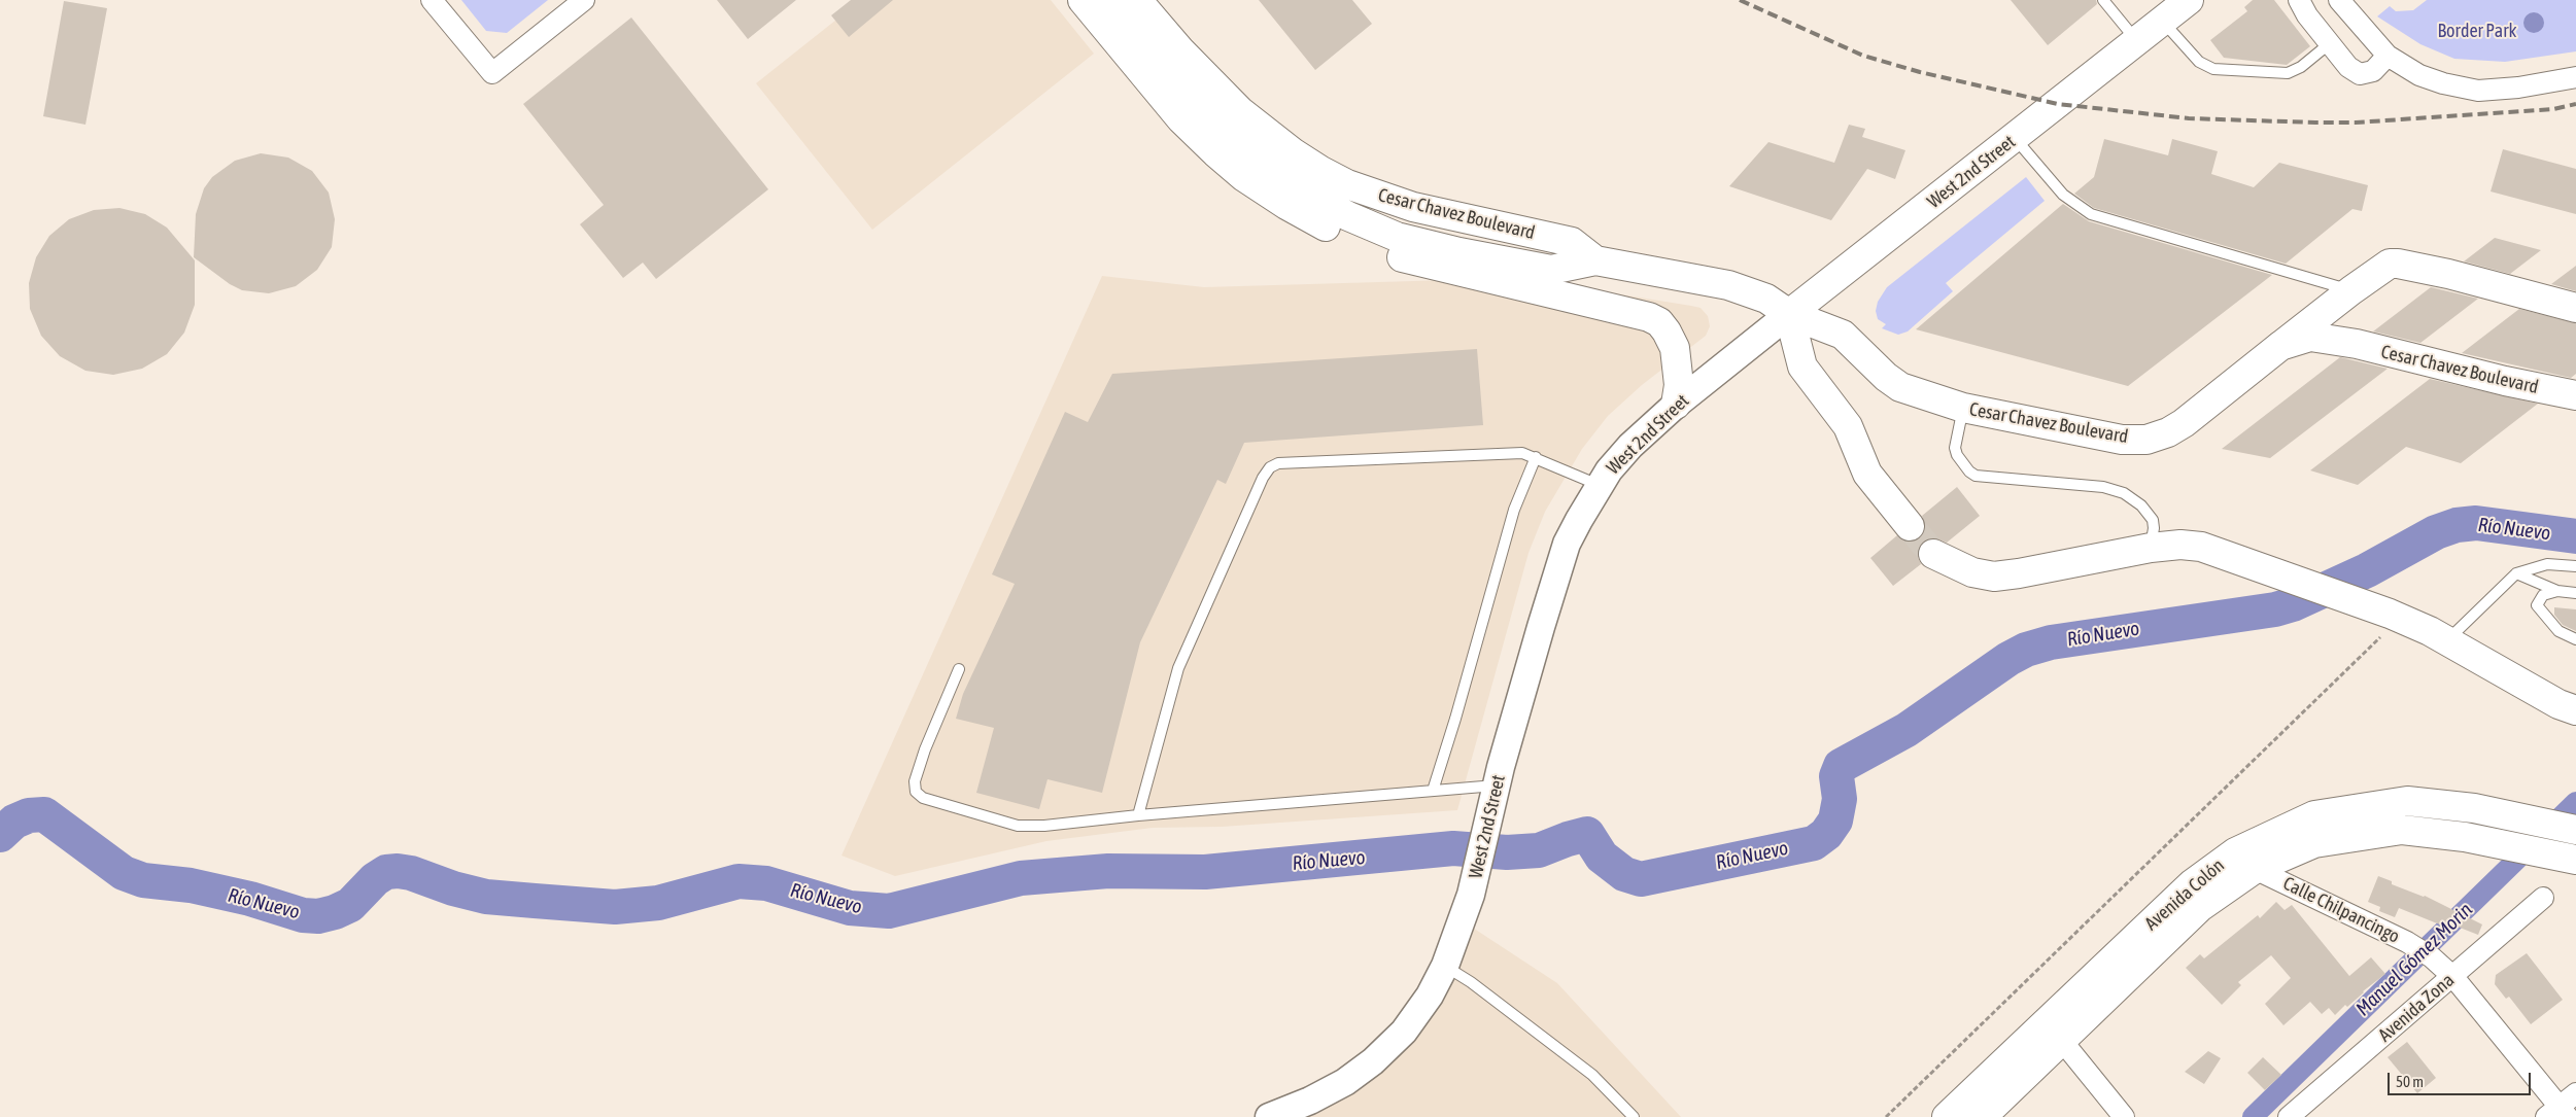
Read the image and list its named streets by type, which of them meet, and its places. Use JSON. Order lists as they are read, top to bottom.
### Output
{
  "streets": {
    "main road": ["West 2nd Street", "Cesar Chavez Boulevard", "Avenida Colón"],
    "street": ["Calle Chilpancingo", "Avenida Zona"]
  },
  "crossings": [
    ["West 2nd Street", "Cesar Chavez Boulevard"],
    ["Avenida Colón", "Calle Chilpancingo"],
    ["Calle Chilpancingo", "Avenida Zona"]
  ],
  "water": ["Río Nuevo", "Manuel Gómez Morin"],
  "parks": ["Border Park"],
  "scale_bar": "50 m"
}
